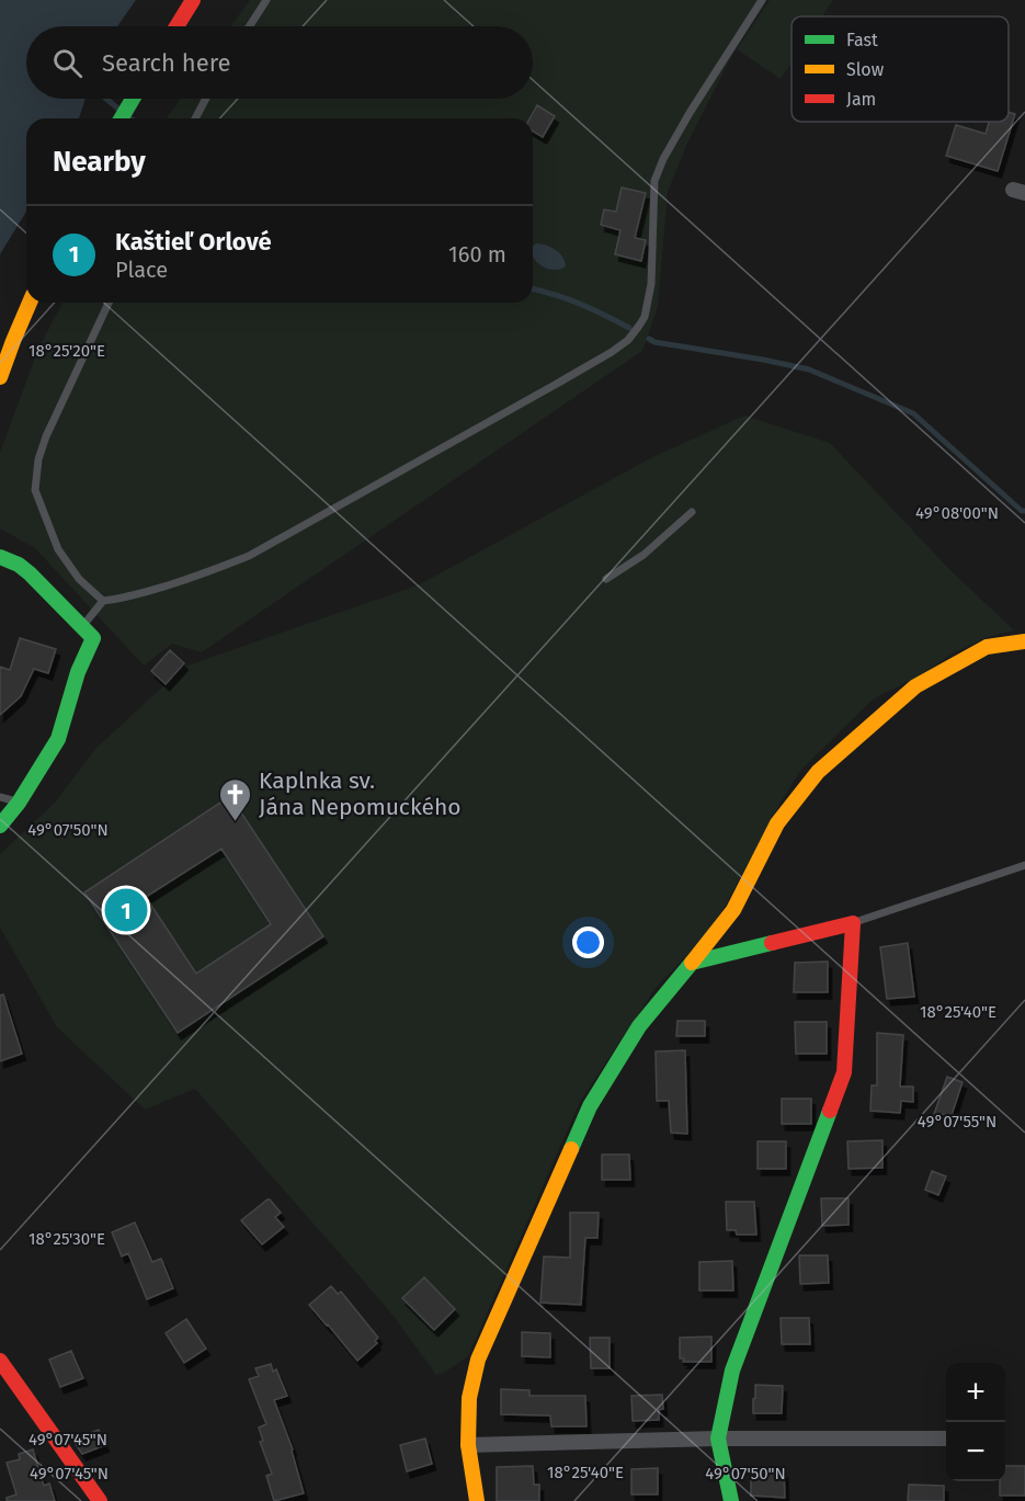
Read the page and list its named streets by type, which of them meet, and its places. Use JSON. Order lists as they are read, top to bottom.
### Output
{
  "places": {
    "church": ["Kaplnka sv. Jána Nepomuckého"]
  },
  "legend": ["Fast", "Slow", "Jam"],
  "page": {
    "search": "Search here",
    "heading": "Nearby",
    "list": [
      {
        "mark": "1",
        "name": "Kaštieľ Orlové",
        "note": "Place",
        "value": "160 m"
      }
    ],
    "pins": "1",
    "map_buttons": ["+", "−"]
  },
  "coordinates": [
    "18°25'20\"E",
    "49°08'00\"N",
    "49°07'50\"N",
    "18°25'40\"E",
    "49°07'55\"N",
    "18°25'30\"E",
    "49°07'45\"N"
  ]
}
